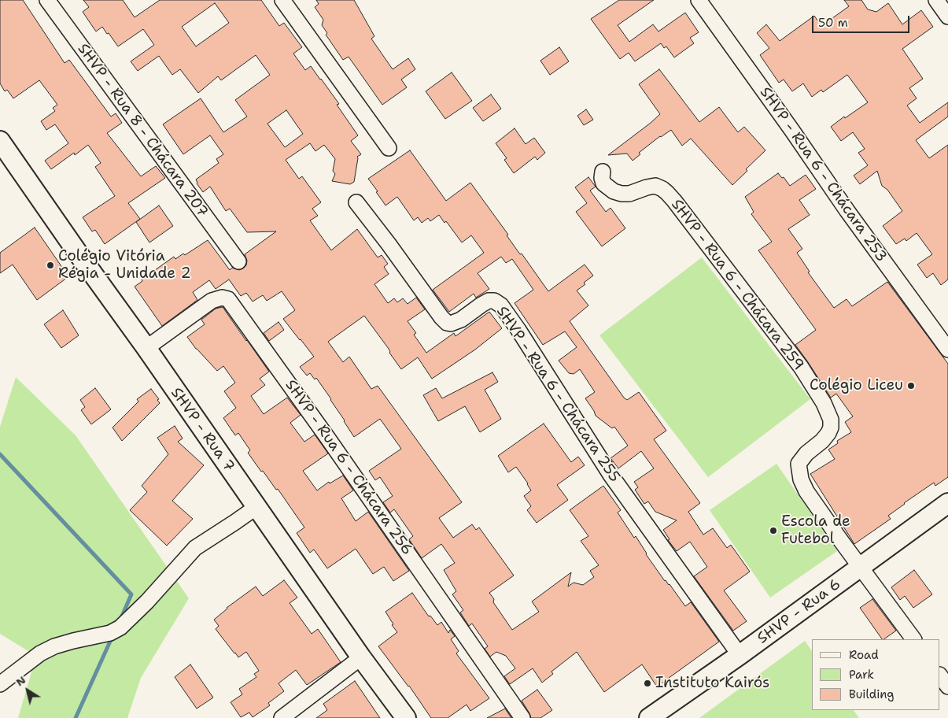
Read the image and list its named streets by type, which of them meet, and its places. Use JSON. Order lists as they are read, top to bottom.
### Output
{
  "streets": {
    "street": [
      "SHVP - Rua 8 - Chácara 207",
      "SHVP - Rua 6 - Chácara 253",
      "SHVP - Rua 6 - Chácara 259",
      "SHVP - Rua 6 - Chácara 255",
      "SHVP - Rua 7",
      "SHVP - Rua 6 - Chácara 256",
      "SHVP - Rua 6"
    ]
  },
  "crossings": [
    ["SHVP - Rua 6 - Chácara 259", "SHVP - Rua 6"],
    ["SHVP - Rua 6 - Chácara 255", "SHVP - Rua 6"],
    ["SHVP - Rua 7", "SHVP - Rua 6 - Chácara 256"]
  ],
  "places": [
    "Colégio Vitória Régia - Unidade 2",
    "Colégio Liceu",
    "Escola de Futebol",
    "Instituto Kairós"
  ],
  "legend": ["Road", "Park", "Building"],
  "scale_bar": "50 m",
  "north": "top left"
}
